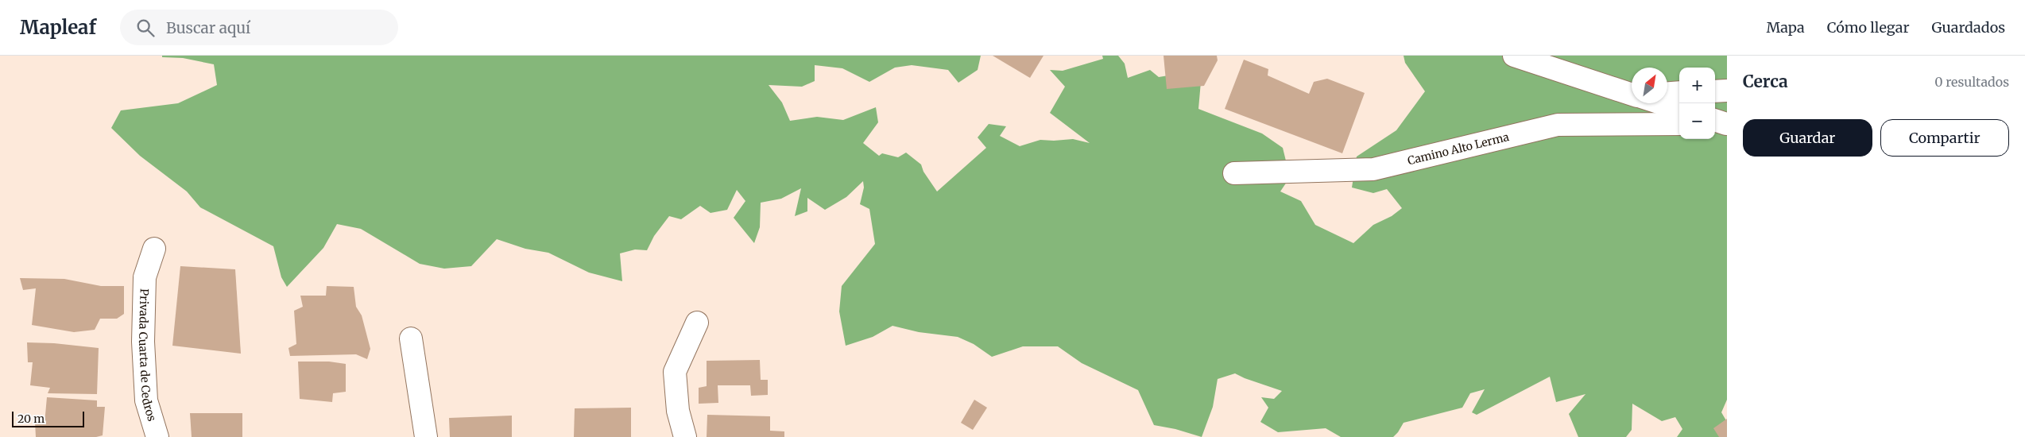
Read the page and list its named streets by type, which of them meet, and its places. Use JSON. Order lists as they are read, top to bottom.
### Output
{
  "streets": {
    "street": ["Camino Alto Lerma", "Privada Cuarta de Cedros"]
  },
  "scale_bar": "20 m",
  "north": "top right",
  "page": {
    "header": "Mapleaf",
    "search": "Buscar aquí",
    "nav": ["Mapa", "Cómo llegar", "Guardados"],
    "heading": ["Cerca", "0 resultados"],
    "map_buttons": ["+", "−"],
    "buttons": ["Guardar", "Compartir"],
    "scale": "20 m"
  }
}
